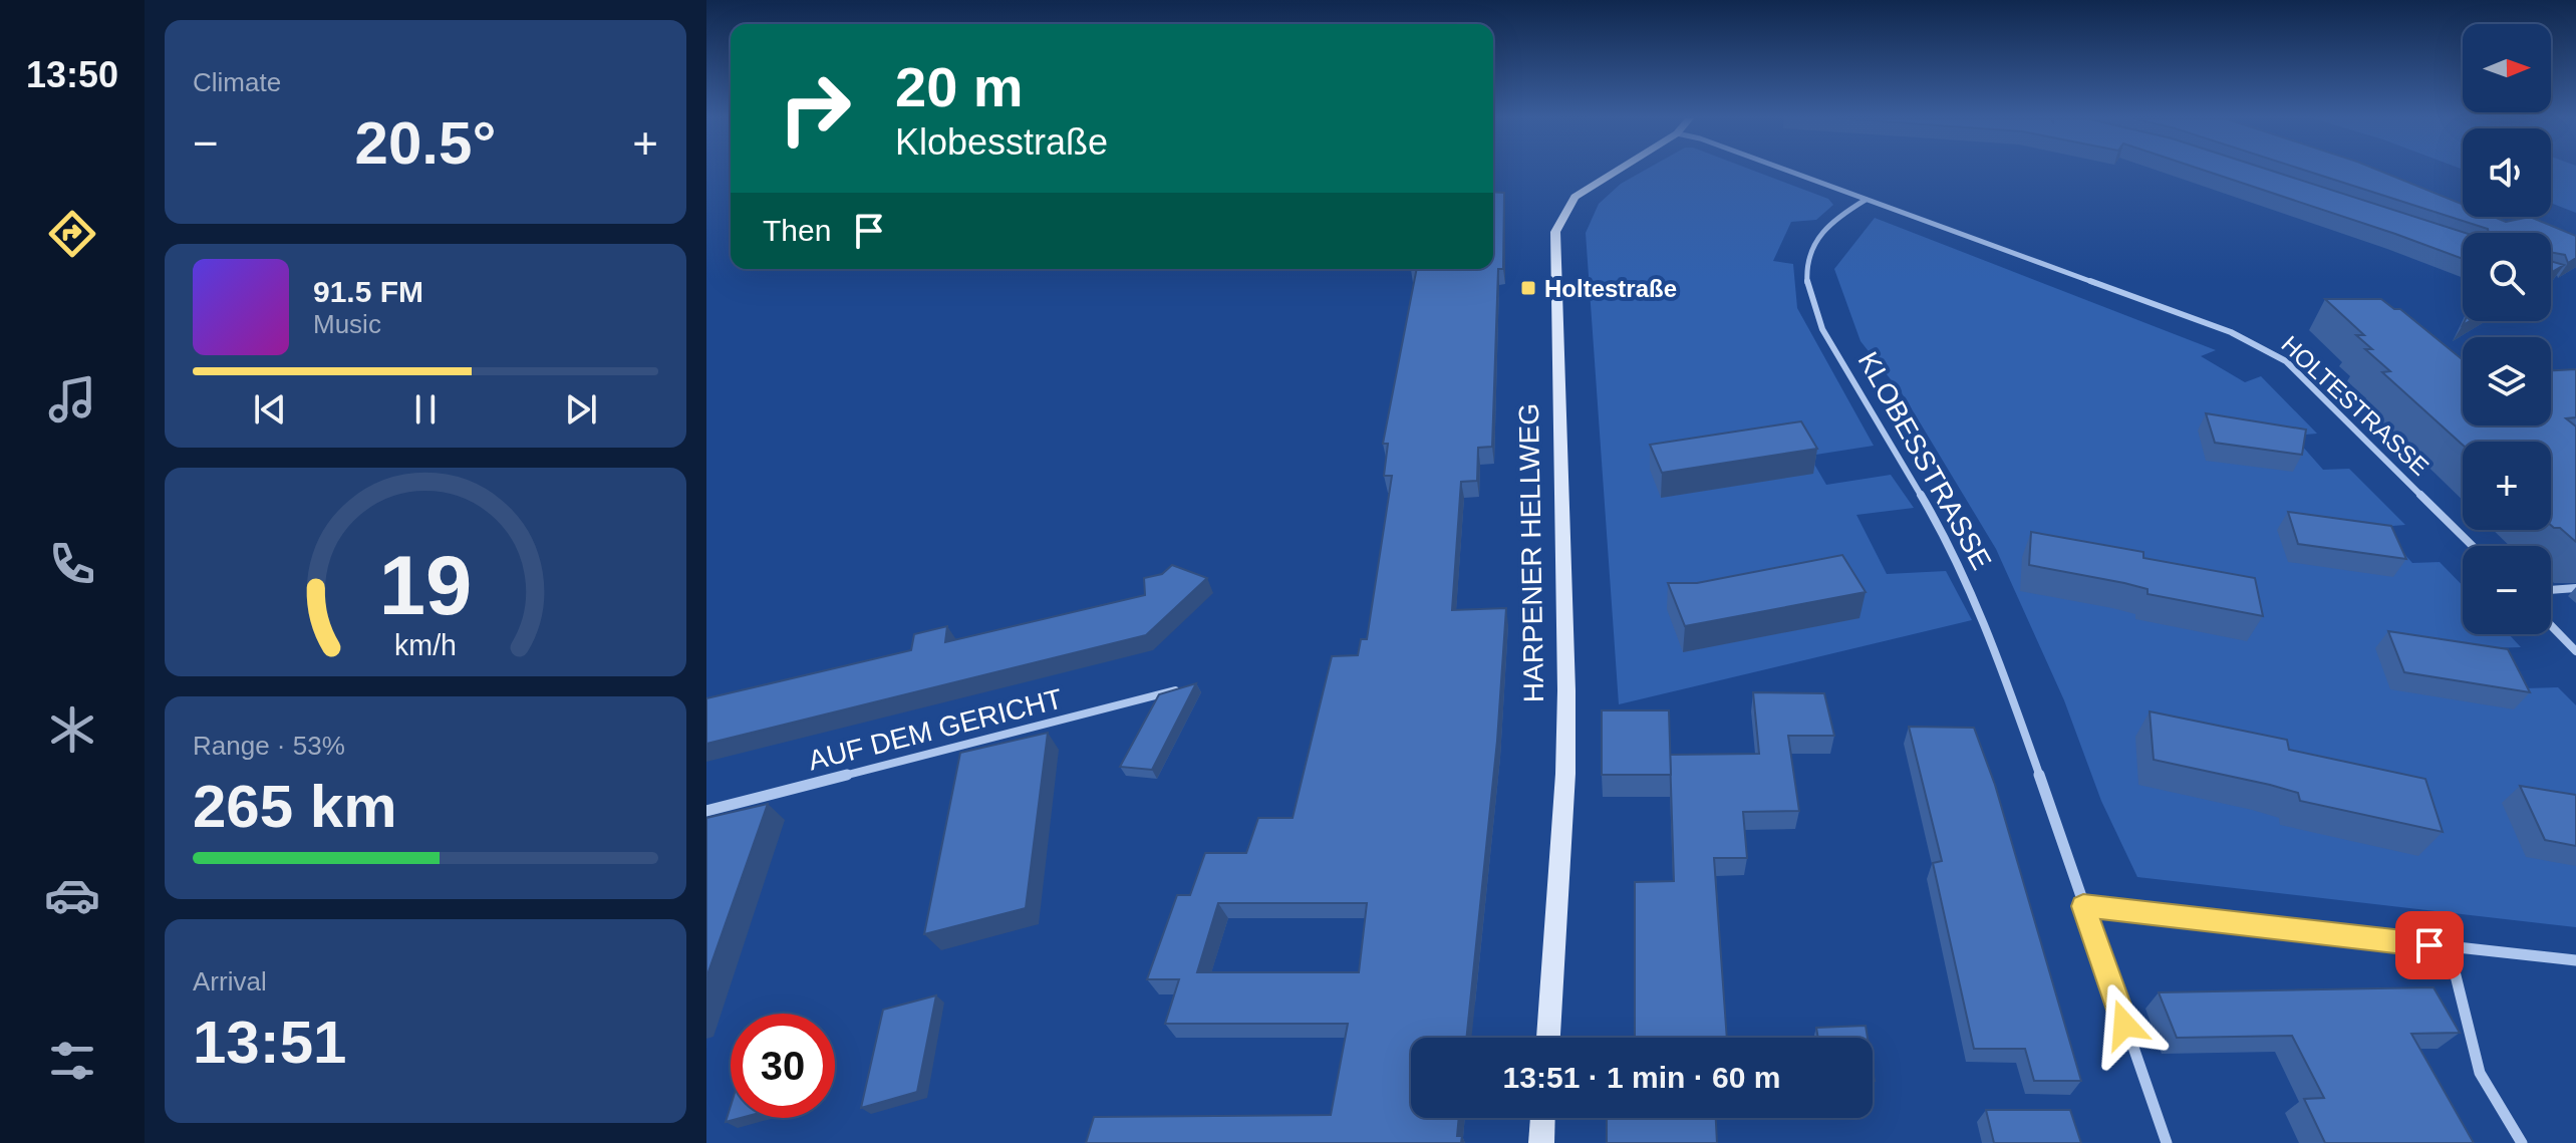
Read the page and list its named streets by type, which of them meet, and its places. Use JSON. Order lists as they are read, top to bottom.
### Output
{
  "streets": {
    "street": [
      "HOLTESTRASSE",
      "KLOBESSTRASSE",
      "HARPENER HELLWEG",
      "AUF DEM GERICHT"
    ]
  },
  "crossings": [
    ["HOLTESTRASSE", "KLOBESSTRASSE"]
  ],
  "places": {
    "transit": ["Holtestraße"]
  },
  "north": "right",
  "page": {
    "tabs": "13:50",
    "tile": [
      "Climate",
      ["Range · 53%", "265 km"],
      ["Arrival", "13:51"]
    ],
    "map_buttons": ["+", "−"],
    "turn": ["20 m", "Klobesstraße"],
    "heat": ["−", "20.5°", "+"],
    "then": "Then",
    "song": ["91.5 FM", "Music"],
    "limit": "30",
    "trip": "13:51 · 1 min · 60 m",
    "gauge": ["19", "km/h"]
  }
}
